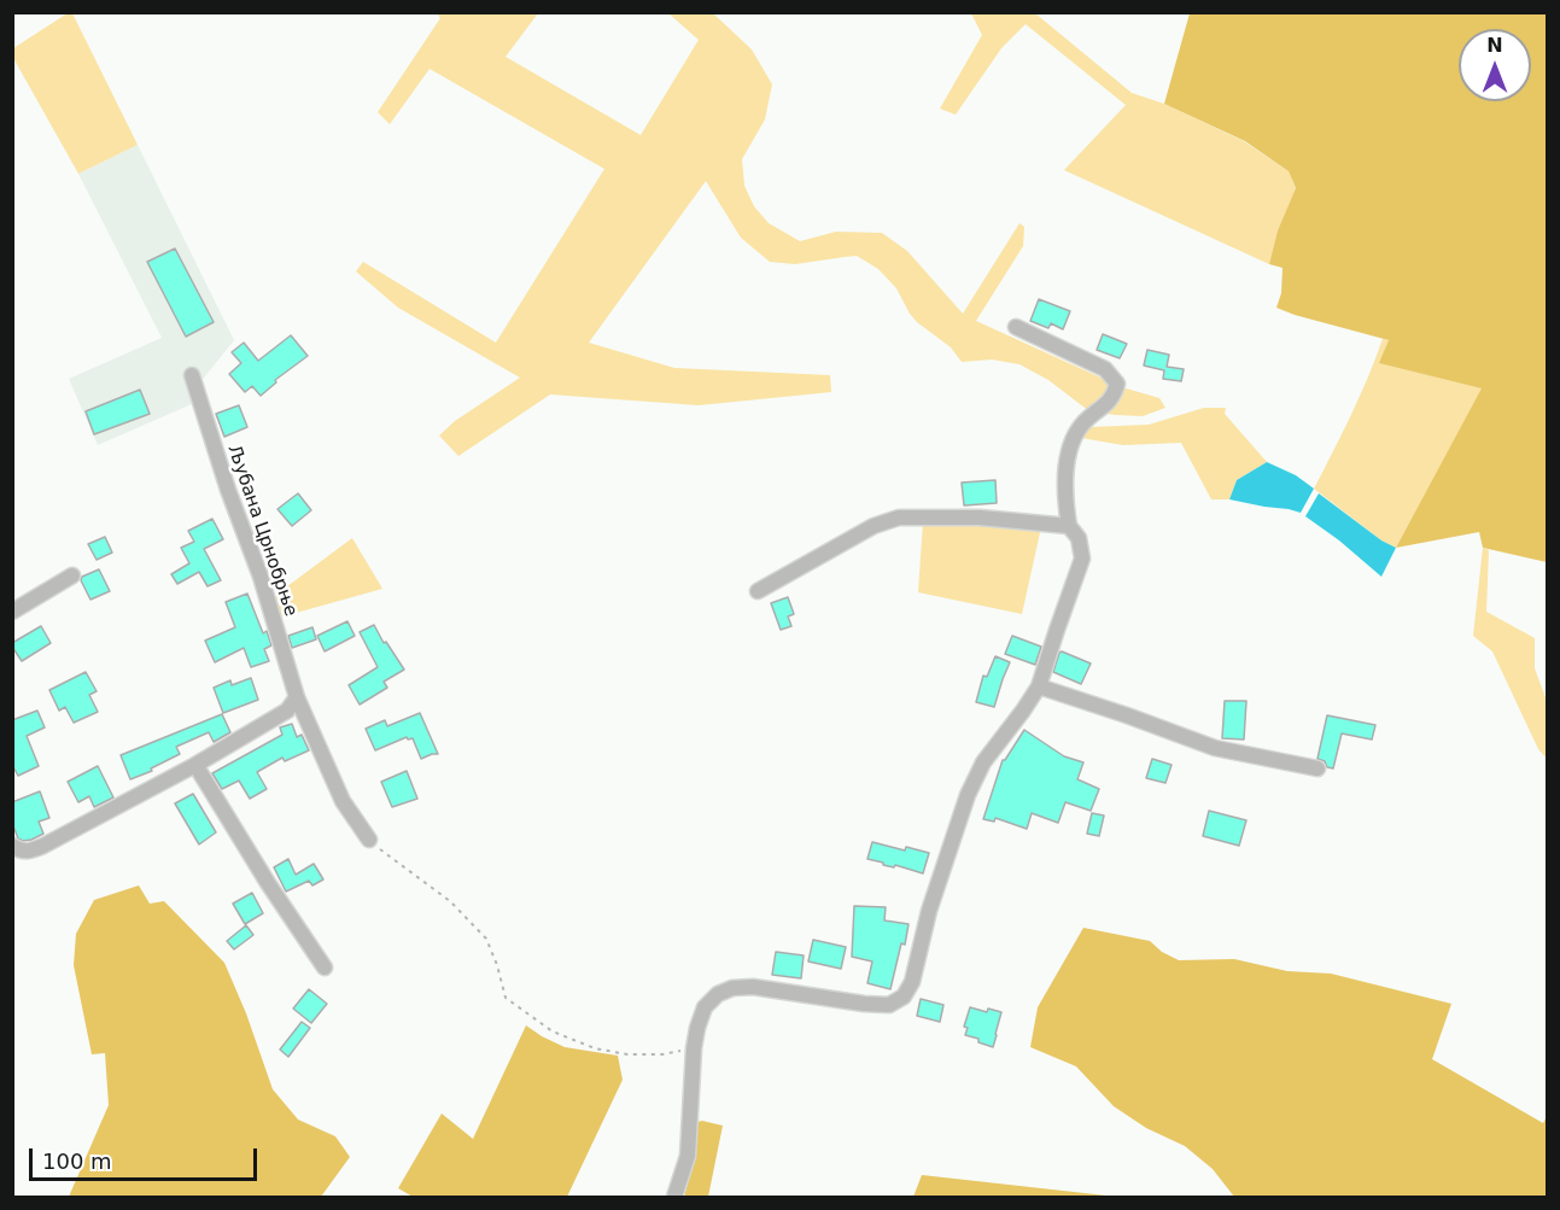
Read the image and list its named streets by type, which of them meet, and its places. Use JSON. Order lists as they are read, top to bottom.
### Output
{
  "streets": {
    "street": ["Љубана Црнобрње"]
  },
  "scale_bar": "100 m",
  "north": "top"
}
